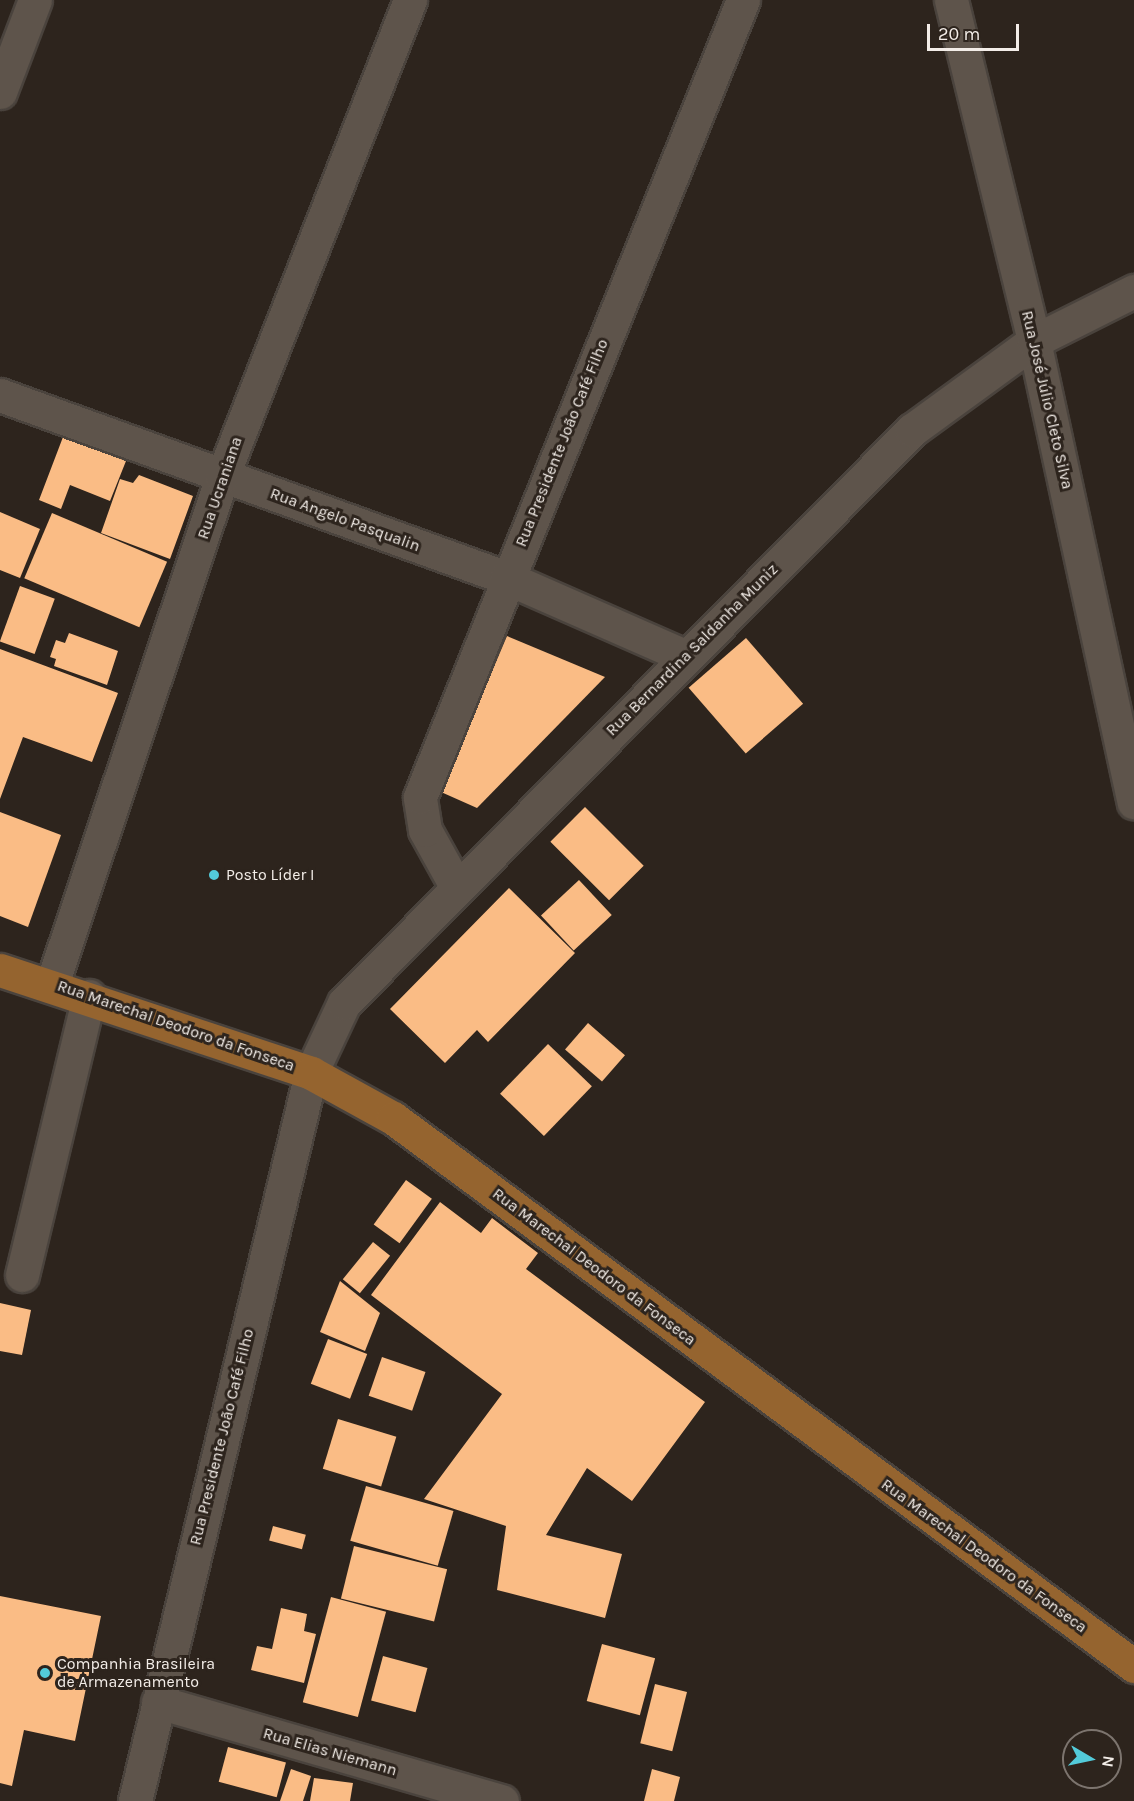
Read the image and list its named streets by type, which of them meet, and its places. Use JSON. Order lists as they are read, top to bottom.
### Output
{
  "streets": {
    "main road": ["Rua Marechal Deodoro da Fonseca"],
    "street": [
      "Rua José Júlio Cleto Silva",
      "Rua Presidente João Café Filho",
      "Rua Ucraniana",
      "Rua Angelo Pasqualin",
      "Rua Bernardina Saldanha Muniz",
      "Rua Elias Niemann"
    ]
  },
  "crossings": [
    ["Rua José Júlio Cleto Silva", "Rua Bernardina Saldanha Muniz"],
    ["Rua Presidente João Café Filho", "Rua Angelo Pasqualin"],
    ["Rua Presidente João Café Filho", "Rua Bernardina Saldanha Muniz"],
    ["Rua Presidente João Café Filho", "Rua Marechal Deodoro da Fonseca"],
    ["Rua Presidente João Café Filho", "Rua Elias Niemann"],
    ["Rua Ucraniana", "Rua Angelo Pasqualin"],
    ["Rua Ucraniana", "Rua Marechal Deodoro da Fonseca"],
    ["Rua Angelo Pasqualin", "Rua Bernardina Saldanha Muniz"],
    ["Rua Bernardina Saldanha Muniz", "Rua Marechal Deodoro da Fonseca"]
  ],
  "places": ["Posto Líder I", "Companhia Brasileira de Armazenamento"],
  "scale_bar": "20 m",
  "north": "right"
}
